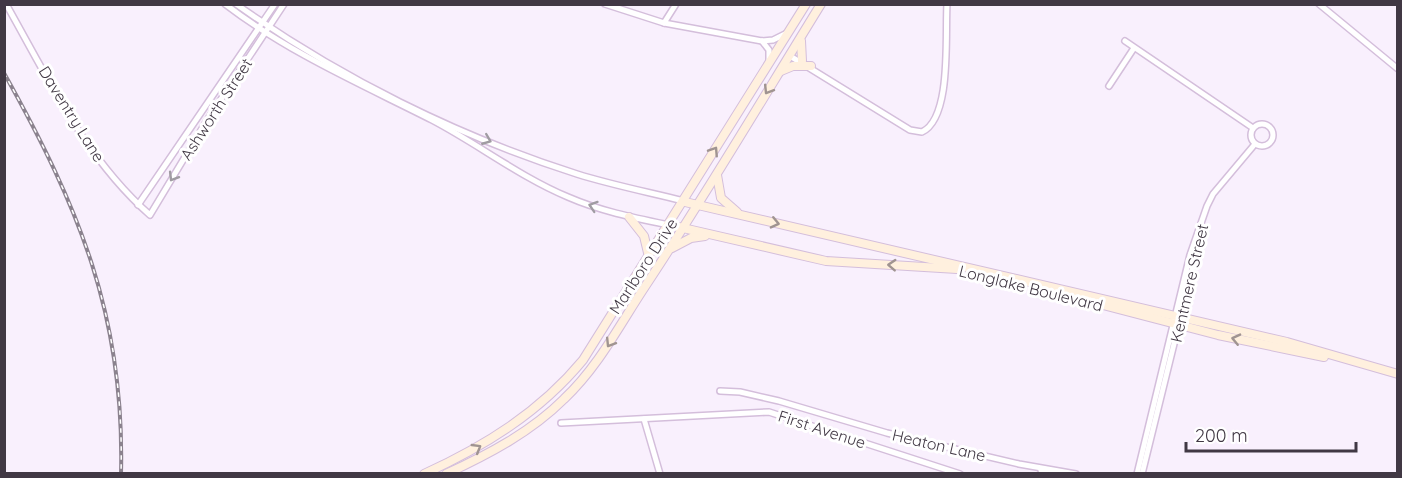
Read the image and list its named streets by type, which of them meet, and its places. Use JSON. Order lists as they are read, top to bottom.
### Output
{
  "streets": {
    "main road": ["Marlboro Drive", "Longlake Boulevard"],
    "street": [
      "Ashworth Street",
      "Daventry Lane",
      "Kentmere Street",
      "First Avenue",
      "Heaton Lane"
    ]
  },
  "crossings": [
    ["Ashworth Street", "Daventry Lane"],
    ["Marlboro Drive", "Longlake Boulevard"],
    ["Kentmere Street", "Longlake Boulevard"]
  ],
  "scale_bar": "200 m"
}
